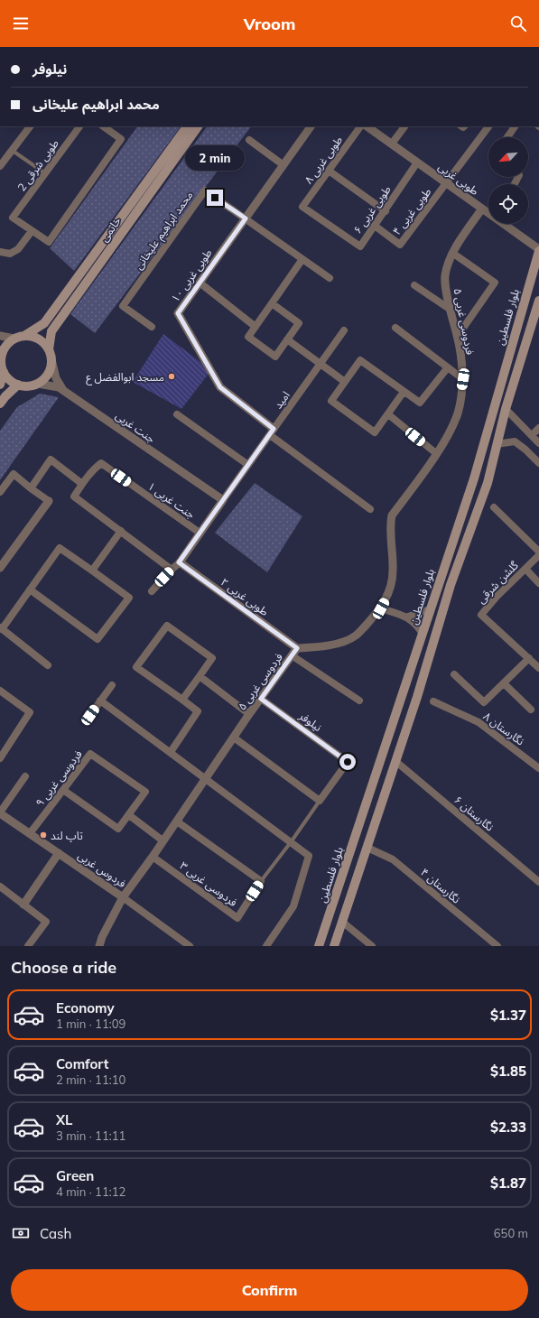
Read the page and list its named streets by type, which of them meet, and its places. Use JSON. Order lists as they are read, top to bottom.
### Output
{
  "streets": {
    "main road": ["خاتمی", "بلوار فلسطین"],
    "street": [
      "طوبی غربی ۸",
      "طوبی شرقی 2",
      "طوبی غربی",
      "طوبی غربی ۶",
      "طوبی غربی ۴",
      "محمد ابراهیم علیخانی",
      "طوبی غربی ۱۰",
      "فردوسی غربی ۵",
      "امید",
      "جنت غربی",
      "جنت غربی ۱",
      "گلشن شرقی",
      "طوبی غربی ۲",
      "نیلوفر",
      "نگارستان ۸",
      "فردوسی غربی ۹",
      "نگارستان ۶",
      "فردوس غربی",
      "فردوسی غربی ۳",
      "نگارستان ۴"
    ]
  },
  "crossings": [
    ["طوبی غربی ۸", "طوبی غربی ۶"],
    ["طوبی غربی", "طوبی غربی ۶"],
    ["طوبی غربی", "طوبی غربی ۴"],
    ["طوبی غربی", "بلوار فلسطین"],
    ["طوبی غربی", "فردوسی غربی ۵"],
    ["طوبی غربی ۶", "طوبی غربی ۴"],
    ["خاتمی", "جنت غربی"],
    ["محمد ابراهیم علیخانی", "طوبی غربی ۱۰"],
    ["طوبی غربی ۱۰", "امید"],
    ["فردوسی غربی ۵", "طوبی غربی ۲"],
    ["فردوسی غربی ۵", "نیلوفر"],
    ["فردوسی غربی ۵", "فردوس غربی"],
    ["فردوسی غربی ۵", "فردوسی غربی ۳"],
    ["امید", "جنت غربی"],
    ["فردوسی غربی ۹", "فردوس غربی"]
  ],
  "places": ["مسجد ابوالفضل ع", "تاپ لند"],
  "north": "bottom left",
  "page": {
    "header": "Vroom",
    "banner": ["نیلوفر", "محمد ابراهیم علیخانی"],
    "bubble": "2 min",
    "heading": "Choose a ride",
    "list": [
      {
        "name": "Economy",
        "note": "1 min · 11:09",
        "value": "$1.37"
      },
      {
        "name": "Comfort",
        "note": "2 min · 11:10",
        "value": "$1.85"
      },
      {
        "name": "XL",
        "note": "3 min · 11:11",
        "value": "$2.33"
      },
      {
        "name": "Green",
        "note": "4 min · 11:12",
        "value": "$1.87"
      }
    ],
    "pay": ["Cash", "650 m"],
    "buttons": "Confirm"
  }
}
